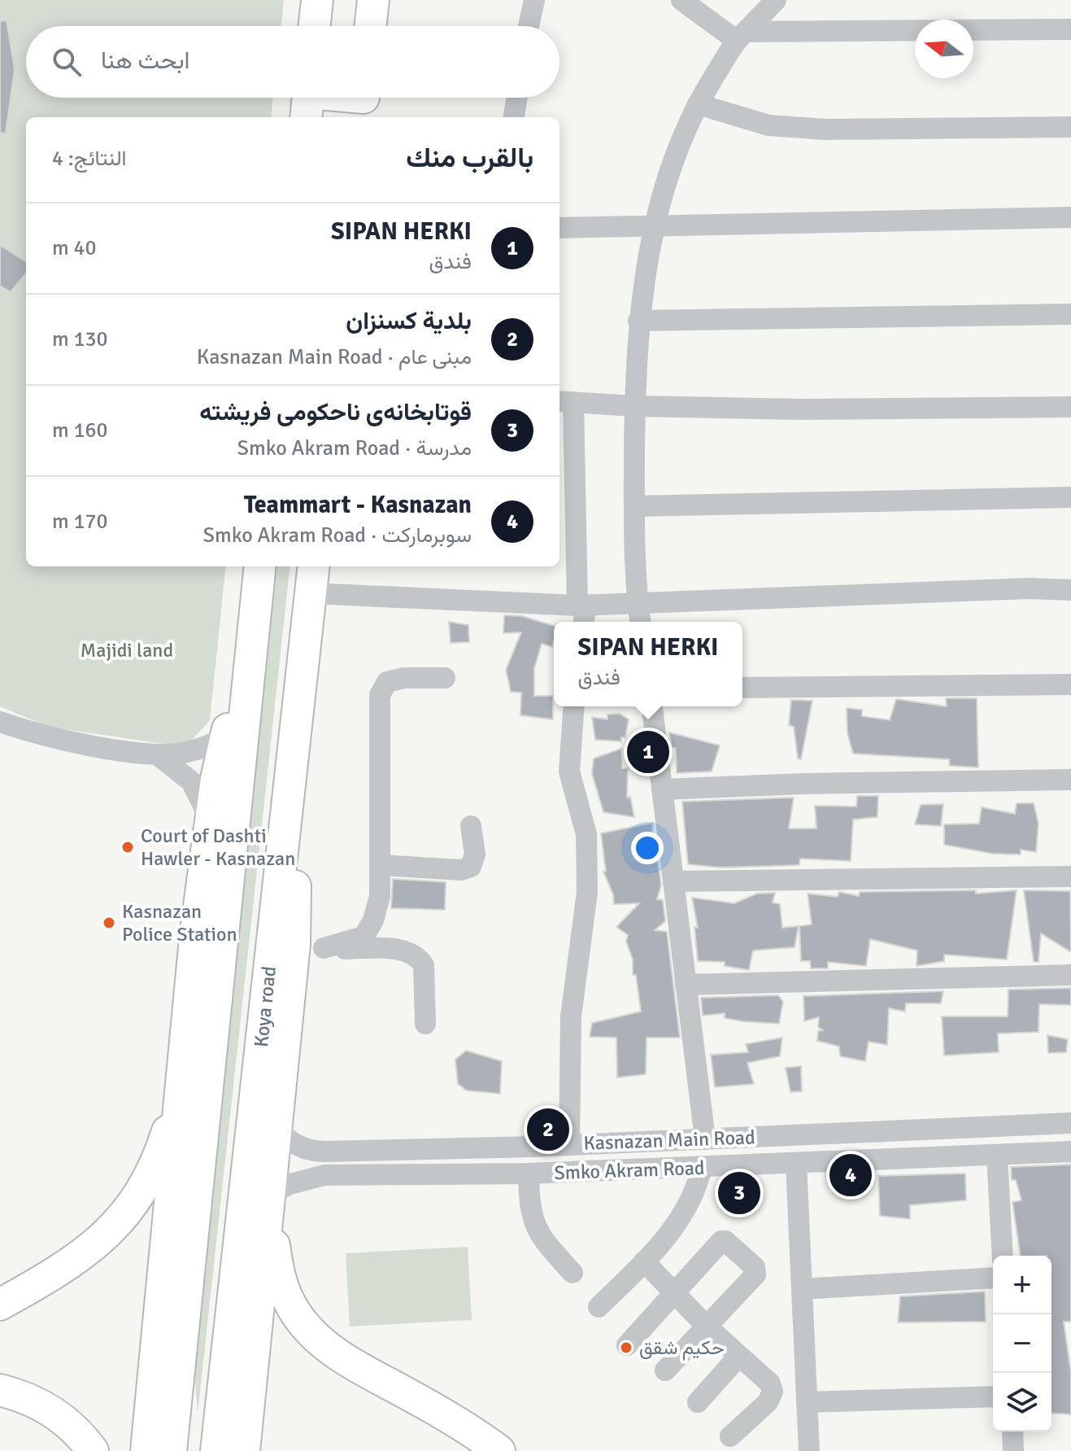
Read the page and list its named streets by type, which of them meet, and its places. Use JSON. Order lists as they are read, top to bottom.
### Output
{
  "streets": {
    "highway": ["Koya road"],
    "street": ["Kasnazan Main Road", "Smko Akram Road"]
  },
  "parks": ["Majidi land"],
  "places": ["Court of Dashti Hawler - Kasnazan", "Kasnazan Police Station", "حكيم شقق"],
  "north": "left",
  "page": {
    "search": "ابحث هنا",
    "heading": ["بالقرب منك", "النتائج: 4"],
    "list": [
      {
        "mark": "1",
        "name": "SIPAN HERKI",
        "note": "فندق",
        "value": "40 m"
      },
      {
        "mark": "2",
        "name": "بلدية كسنزان",
        "note": "مبنى عام · Kasnazan Main Road",
        "value": "130 m"
      },
      {
        "mark": "3",
        "name": "قوتابخانەی ناحکومی فریشتە",
        "note": "مدرسة · Smko Akram Road",
        "value": "160 m"
      },
      {
        "mark": "4",
        "name": "Teammart - Kasnazan",
        "note": "سوبرماركت · Smko Akram Road",
        "value": "170 m"
      }
    ],
    "popup": ["SIPAN HERKI", "فندق"],
    "pins": [
      "1",
      "2",
      "4",
      "3"
    ],
    "map_buttons": ["+", "−"]
  }
}
